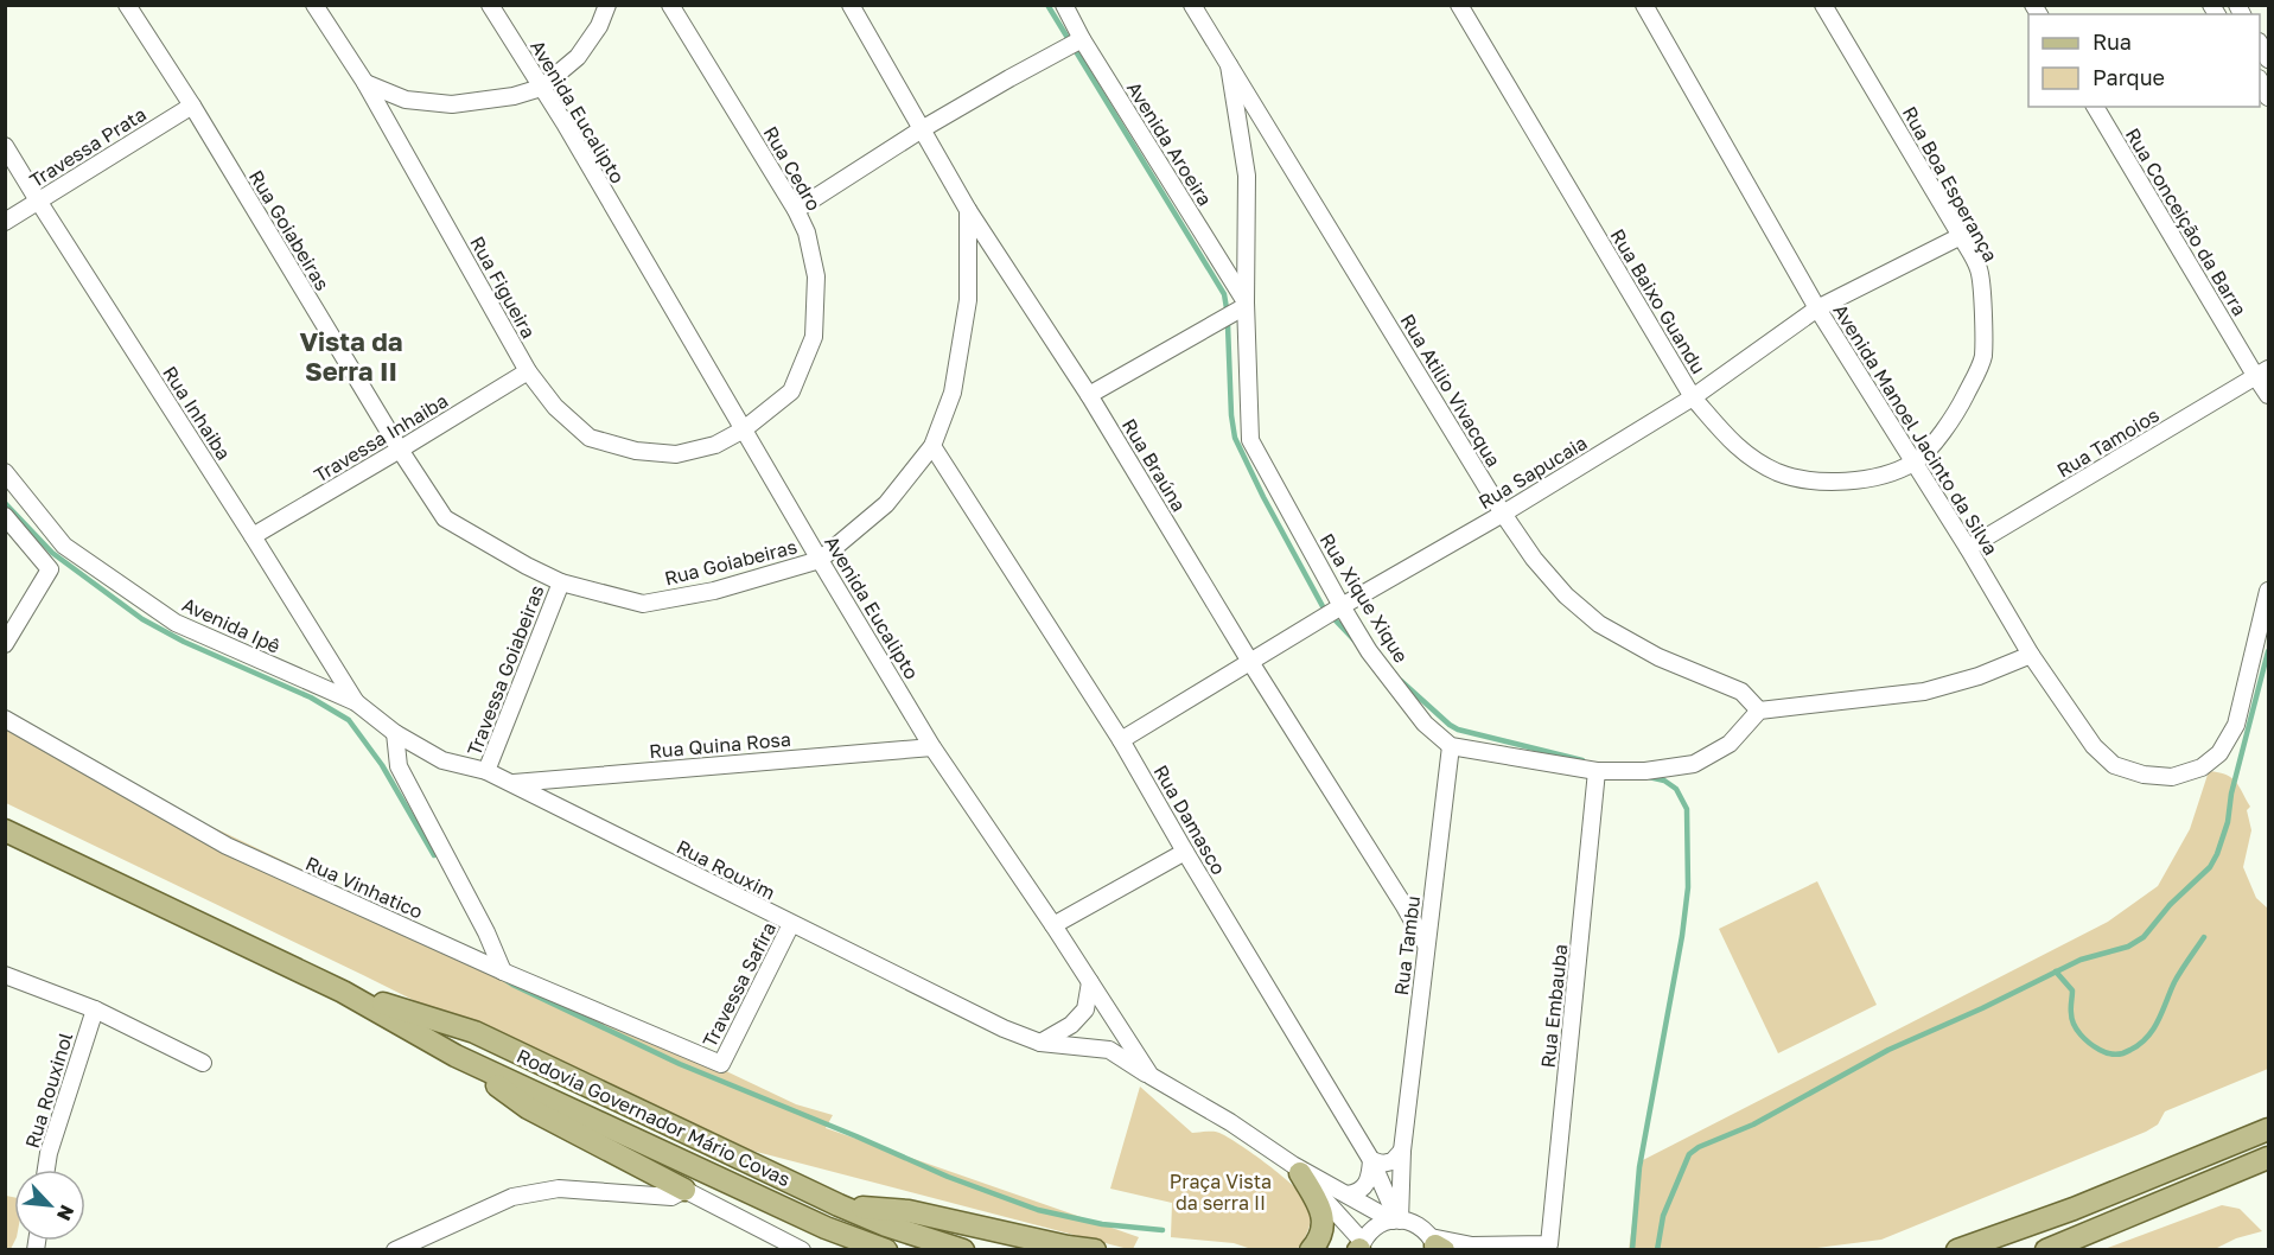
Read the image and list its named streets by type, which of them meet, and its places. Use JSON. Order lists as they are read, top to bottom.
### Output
{
  "streets": {
    "main road": ["Rodovia Governador Mário Covas"],
    "street": [
      "Avenida Eucalipto",
      "Avenida Aroeira",
      "Travessa Prata",
      "Rua Cedro",
      "Rua Boa Esperança",
      "Rua Conceição da Barra",
      "Rua Goiabeiras",
      "Rua Figueira",
      "Rua Baixo Guandu",
      "Rua Atilio Vivacqua",
      "Rua Inhaiba",
      "Avenida Manoel Jacinto da Silva",
      "Travessa Inhaiba",
      "Rua Tamoios",
      "Rua Braúna",
      "Rua Sapucaia",
      "Rua Xique Xique",
      "Avenida Ipê",
      "Travessa Goiabeiras",
      "Rua Quina Rosa",
      "Rua Damasco",
      "Rua Rouxim",
      "Rua Vinhatico",
      "Rua Tambu",
      "Travessa Safira",
      "Rua Embauba",
      "Rua Rouxinol"
    ]
  },
  "crossings": [
    ["Avenida Eucalipto", "Rua Cedro"],
    ["Avenida Eucalipto", "Rua Goiabeiras"],
    ["Avenida Eucalipto", "Rua Figueira"],
    ["Avenida Eucalipto", "Rua Quina Rosa"],
    ["Avenida Eucalipto", "Rua Damasco"],
    ["Avenida Eucalipto", "Rua Rouxim"],
    ["Avenida Eucalipto", "Rua Tambu"],
    ["Avenida Eucalipto", "Rua Embauba"],
    ["Avenida Aroeira", "Rua Xique Xique"],
    ["Travessa Prata", "Rua Goiabeiras"],
    ["Travessa Prata", "Rua Inhaiba"],
    ["Rua Cedro", "Rua Figueira"],
    ["Rua Boa Esperança", "Rua Baixo Guandu"],
    ["Rua Boa Esperança", "Avenida Manoel Jacinto da Silva"],
    ["Rua Boa Esperança", "Rua Sapucaia"],
    ["Rua Conceição da Barra", "Rua Tamoios"],
    ["Rua Goiabeiras", "Travessa Inhaiba"],
    ["Rua Goiabeiras", "Rua Braúna"],
    ["Rua Goiabeiras", "Travessa Goiabeiras"],
    ["Rua Goiabeiras", "Rua Damasco"],
    ["Rua Figueira", "Travessa Inhaiba"],
    ["Rua Baixo Guandu", "Avenida Manoel Jacinto da Silva"],
    ["Rua Baixo Guandu", "Rua Sapucaia"],
    ["Rua Atilio Vivacqua", "Rua Sapucaia"],
    ["Rua Atilio Vivacqua", "Rua Xique Xique"],
    ["Rua Inhaiba", "Travessa Inhaiba"],
    ["Rua Inhaiba", "Avenida Ipê"],
    ["Avenida Manoel Jacinto da Silva", "Rua Tamoios"],
    ["Avenida Manoel Jacinto da Silva", "Rua Sapucaia"],
    ["Rua Braúna", "Rua Sapucaia"],
    ["Rua Braúna", "Rua Tambu"],
    ["Rua Sapucaia", "Rua Xique Xique"],
    ["Rua Sapucaia", "Rua Damasco"],
    ["Rua Xique Xique", "Rua Tambu"],
    ["Avenida Ipê", "Rua Rouxim"],
    ["Travessa Goiabeiras", "Rua Rouxim"],
    ["Rua Quina Rosa", "Rua Rouxim"],
    ["Rua Damasco", "Rua Tambu"],
    ["Rua Rouxim", "Travessa Safira"],
    ["Rua Vinhatico", "Travessa Safira"]
  ],
  "districts": ["Vista da Serra II"],
  "parks": ["Praça Vista da serra II"],
  "legend": ["Rua", "Parque"],
  "north": "bottom right"
}
